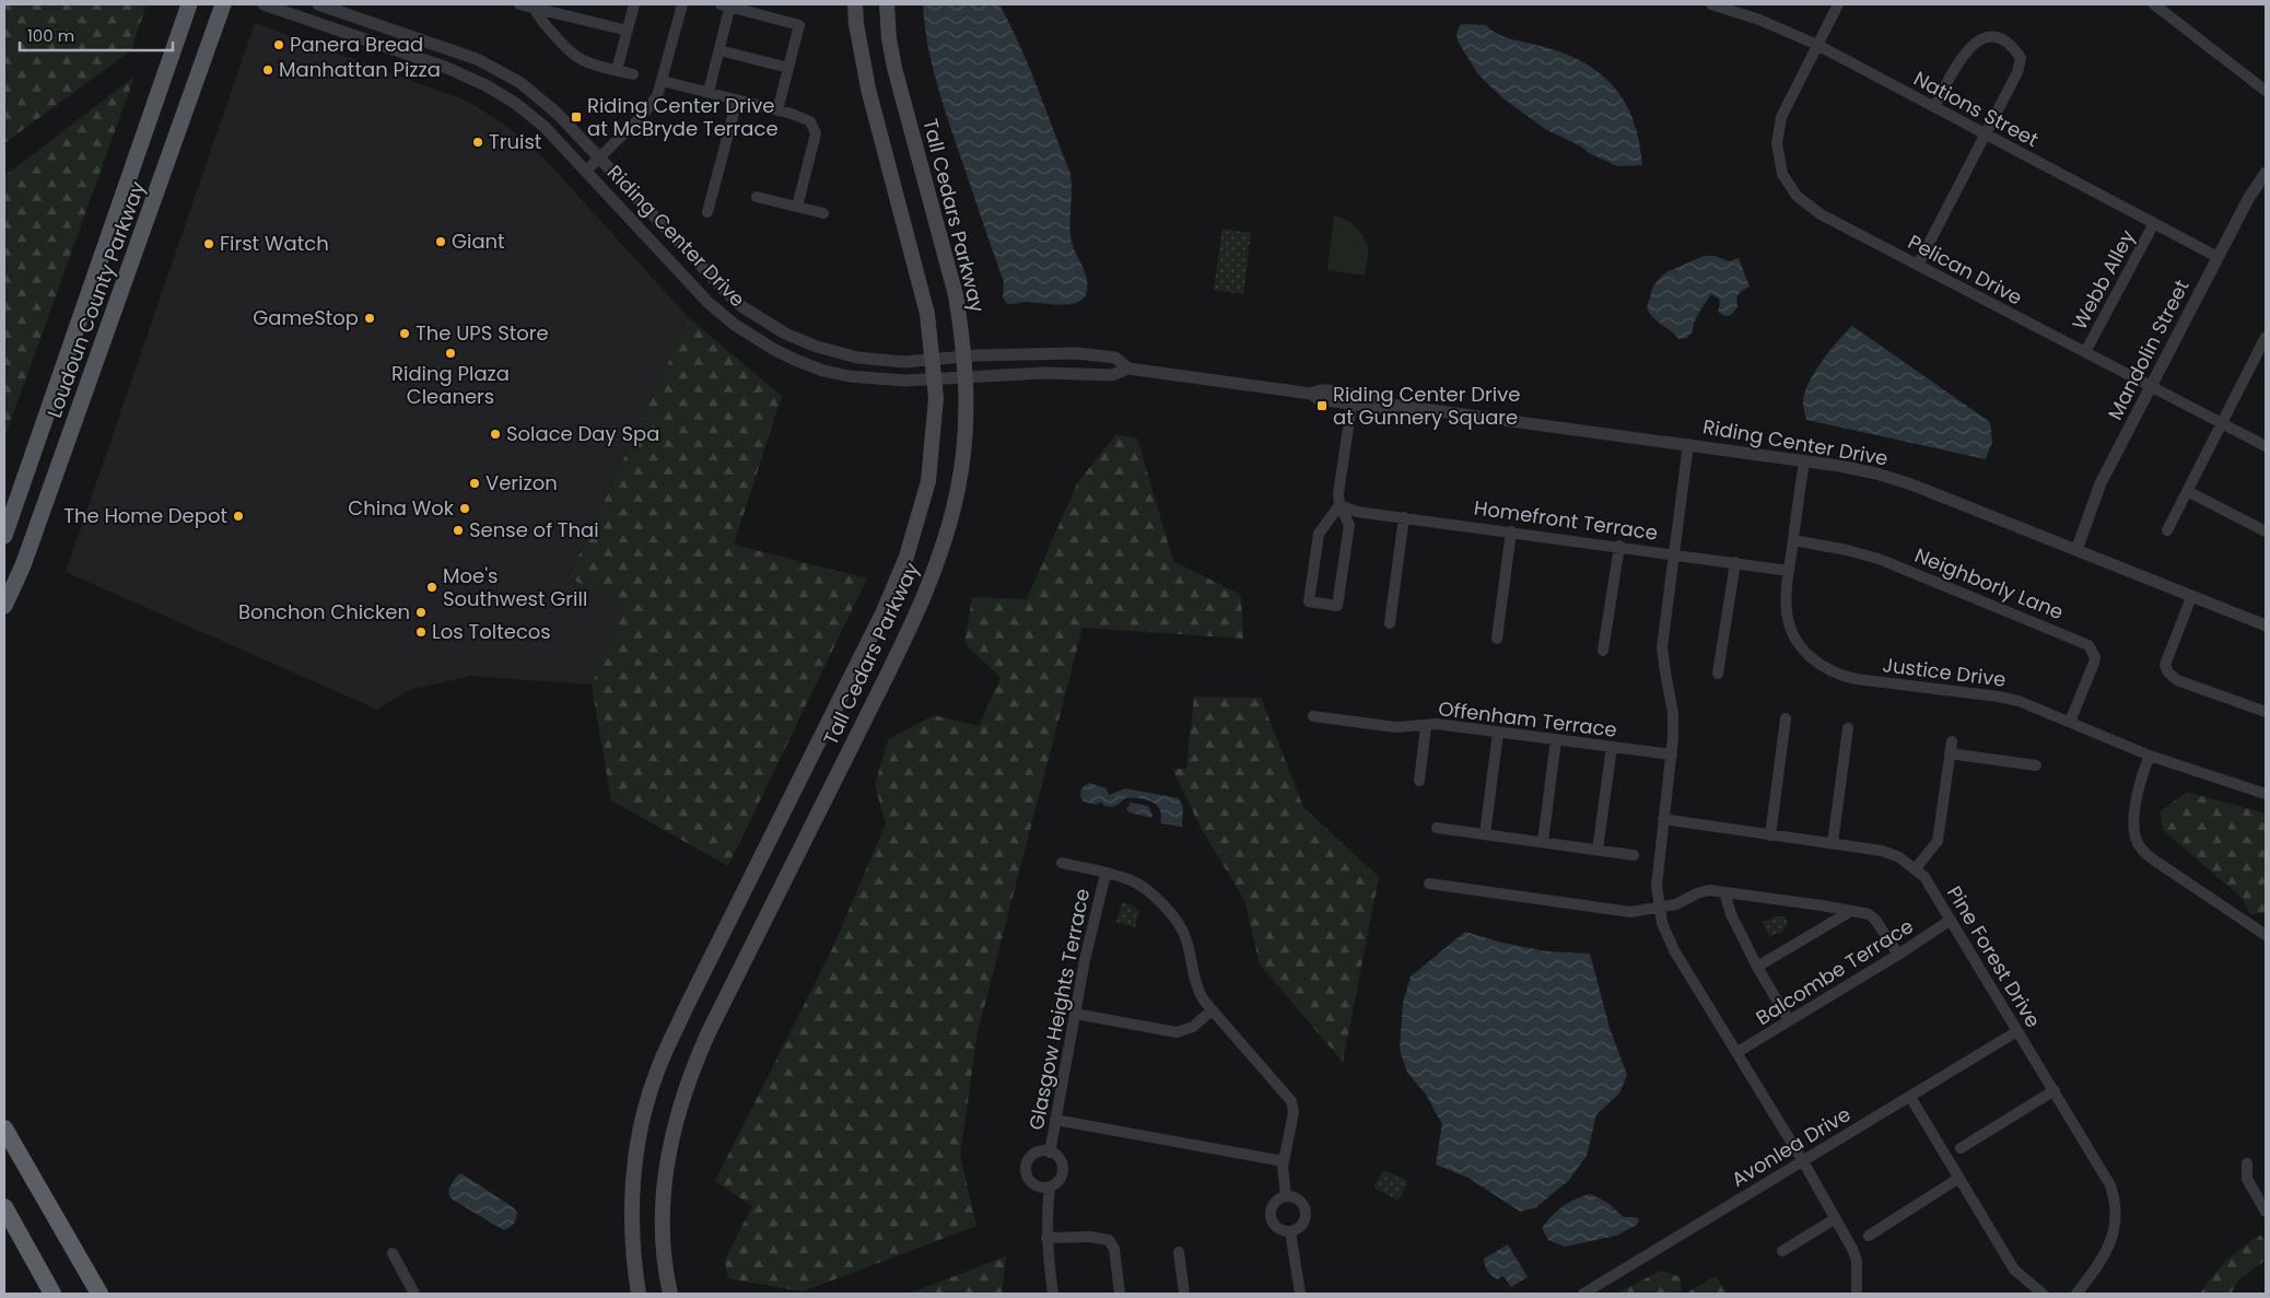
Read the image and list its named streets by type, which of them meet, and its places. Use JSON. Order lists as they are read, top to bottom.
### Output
{
  "streets": {
    "main road": ["Tall Cedars Parkway", "Loudoun County Parkway"],
    "street": [
      "Nations Street",
      "Riding Center Drive",
      "Pelican Drive",
      "Webb Alley",
      "Mandolin Street",
      "Homefront Terrace",
      "Neighborly Lane",
      "Justice Drive",
      "Offenham Terrace",
      "Pine Forest Drive",
      "Balcombe Terrace",
      "Glasgow Heights Terrace",
      "Avonlea Drive"
    ]
  },
  "crossings": [
    ["Nations Street", "Pelican Drive"],
    ["Nations Street", "Webb Alley"],
    ["Nations Street", "Mandolin Street"],
    ["Tall Cedars Parkway", "Riding Center Drive"],
    ["Riding Center Drive", "Mandolin Street"],
    ["Riding Center Drive", "Justice Drive"],
    ["Pelican Drive", "Webb Alley"],
    ["Pelican Drive", "Mandolin Street"],
    ["Homefront Terrace", "Justice Drive"],
    ["Neighborly Lane", "Justice Drive"],
    ["Pine Forest Drive", "Balcombe Terrace"],
    ["Pine Forest Drive", "Avonlea Drive"]
  ],
  "places": {
    "other": [
      "Panera Bread",
      "Manhattan Pizza",
      "Truist",
      "Giant",
      "First Watch",
      "GameStop",
      "The UPS Store",
      "Riding Plaza Cleaners",
      "Solace Day Spa",
      "Verizon",
      "China Wok",
      "The Home Depot",
      "Sense of Thai",
      "Moe's Southwest Grill",
      "Bonchon Chicken",
      "Los Toltecos"
    ],
    "transit": ["Riding Center Drive at McBryde Terrace", "Riding Center Drive at Gunnery Square"]
  },
  "scale_bar": "100 m"
}
